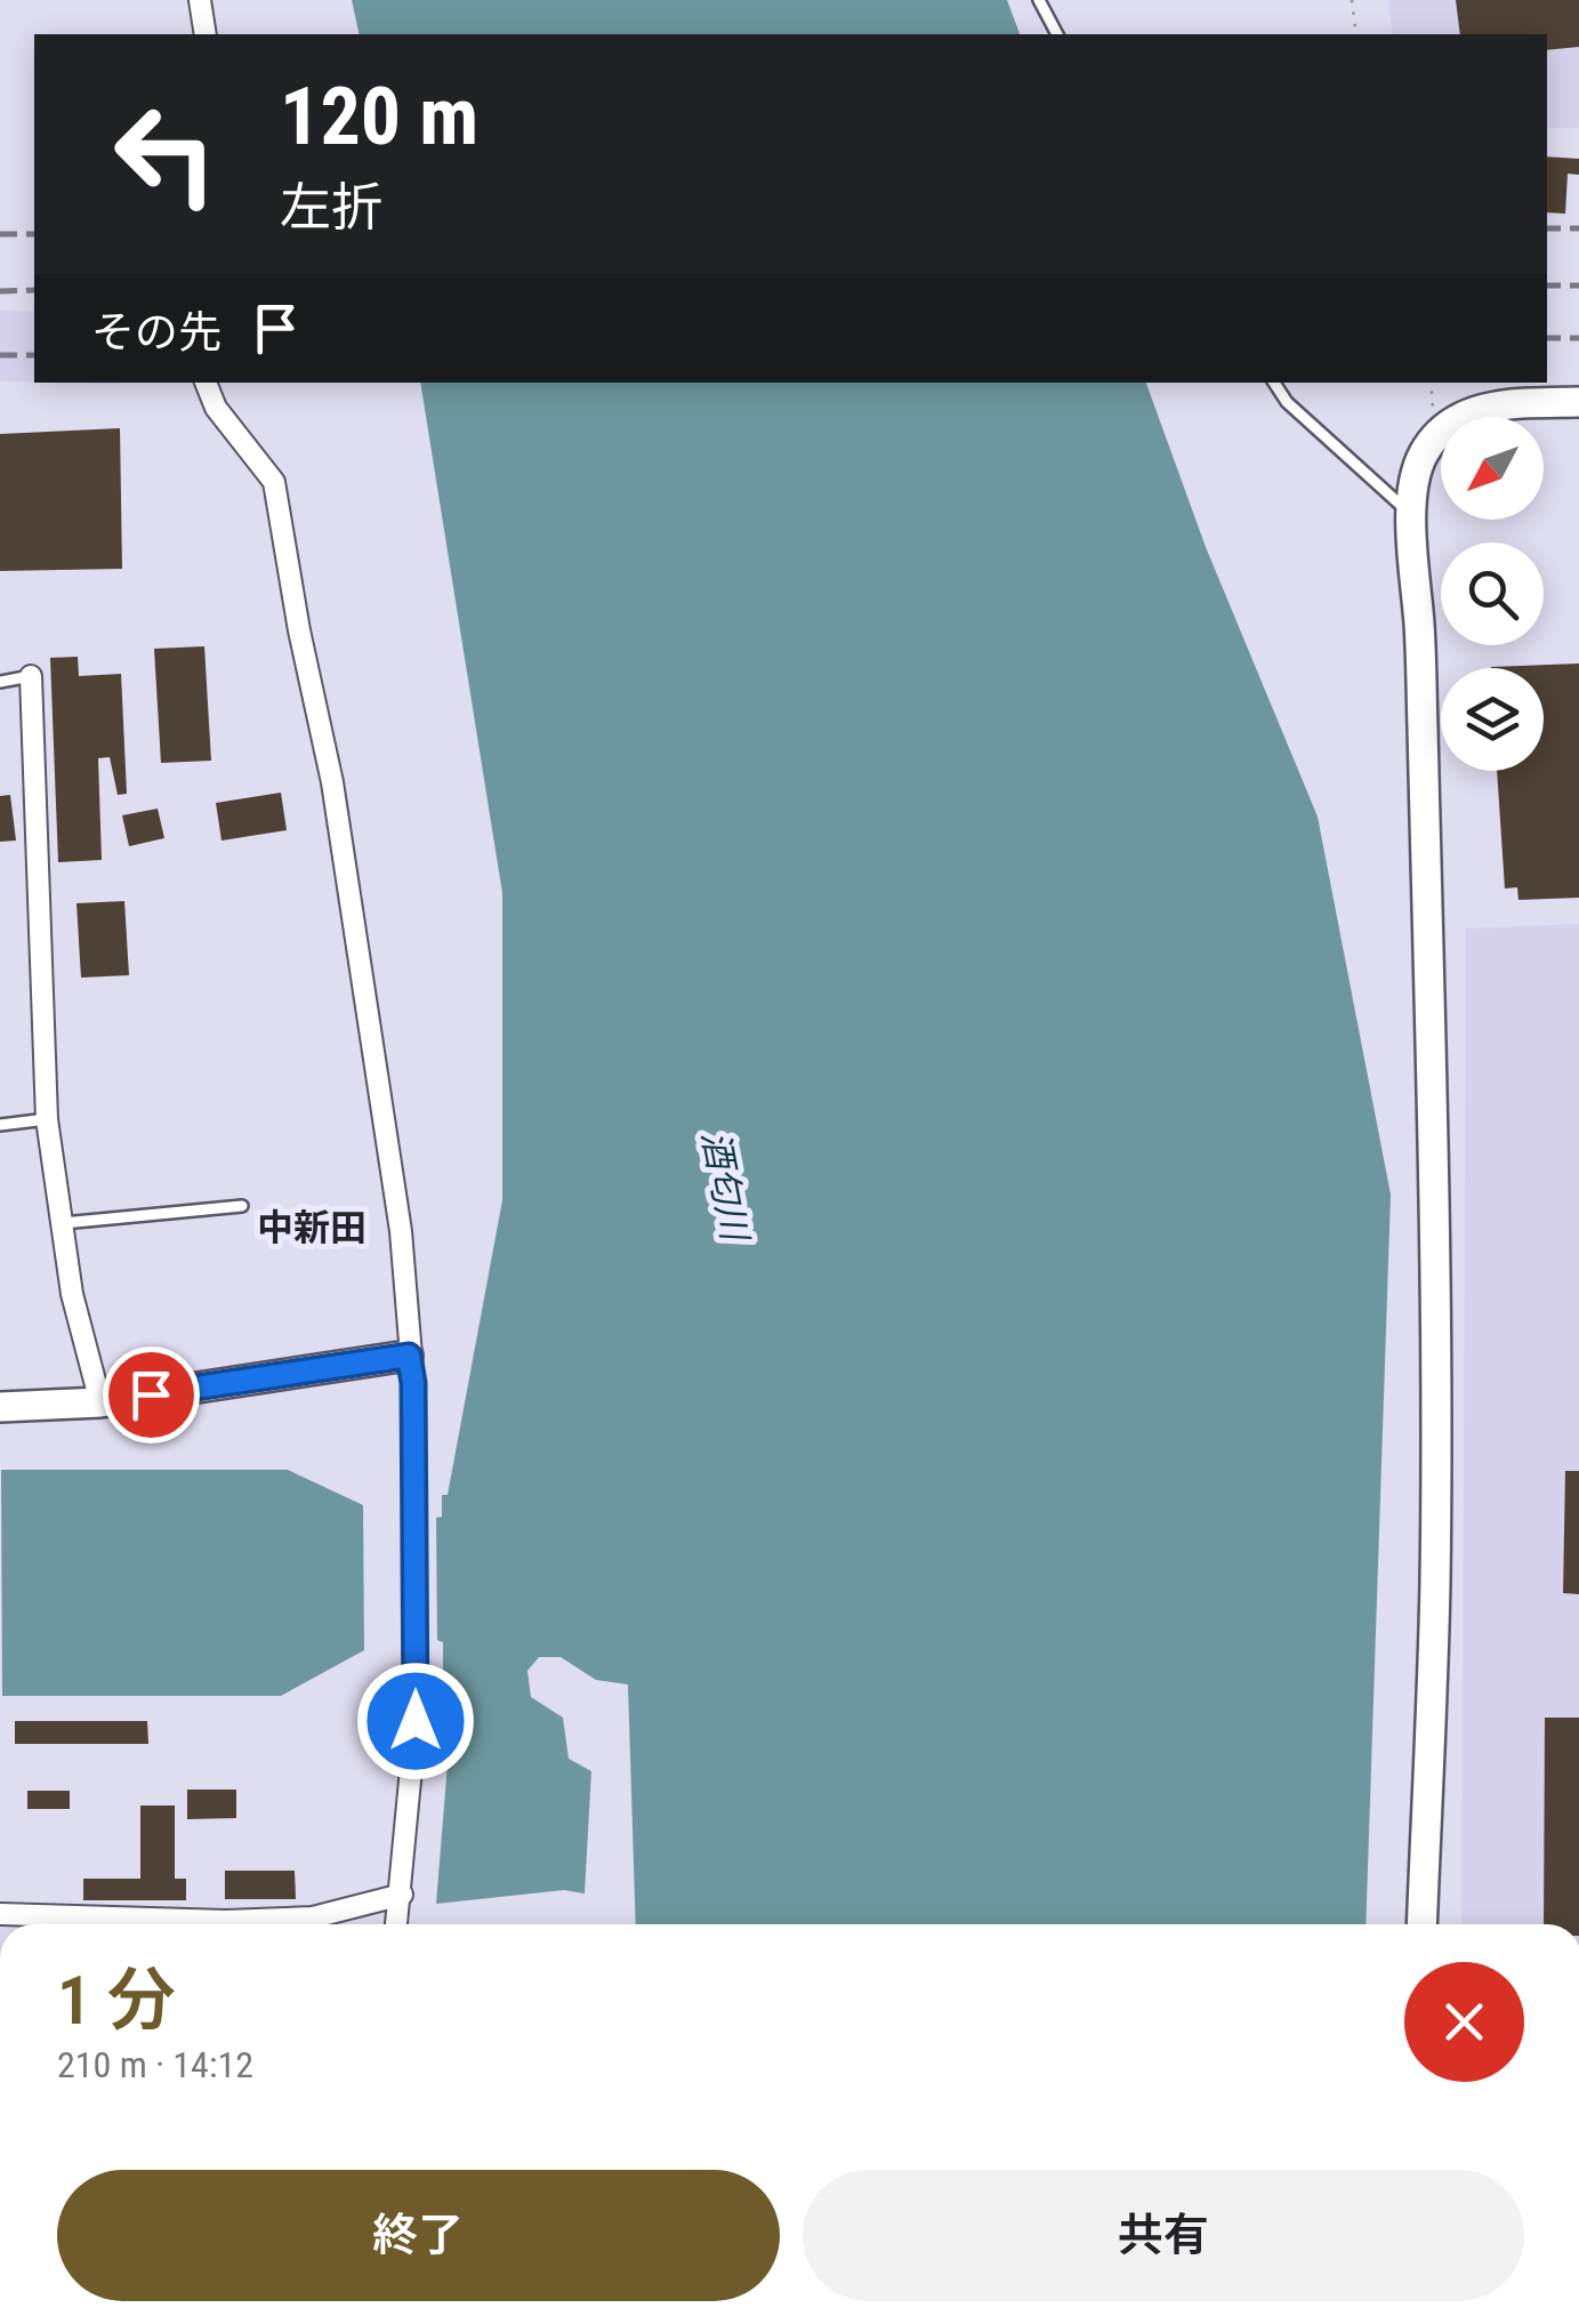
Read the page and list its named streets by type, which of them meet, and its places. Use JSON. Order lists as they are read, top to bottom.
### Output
{
  "districts": ["中新田"],
  "water": ["酒匂川"],
  "north": "bottom left",
  "page": {
    "turn": ["120 m", "左折"],
    "then": "その先",
    "heading": ["1 分", "210 m · 14:12"],
    "buttons": ["終了", "共有"]
  }
}
